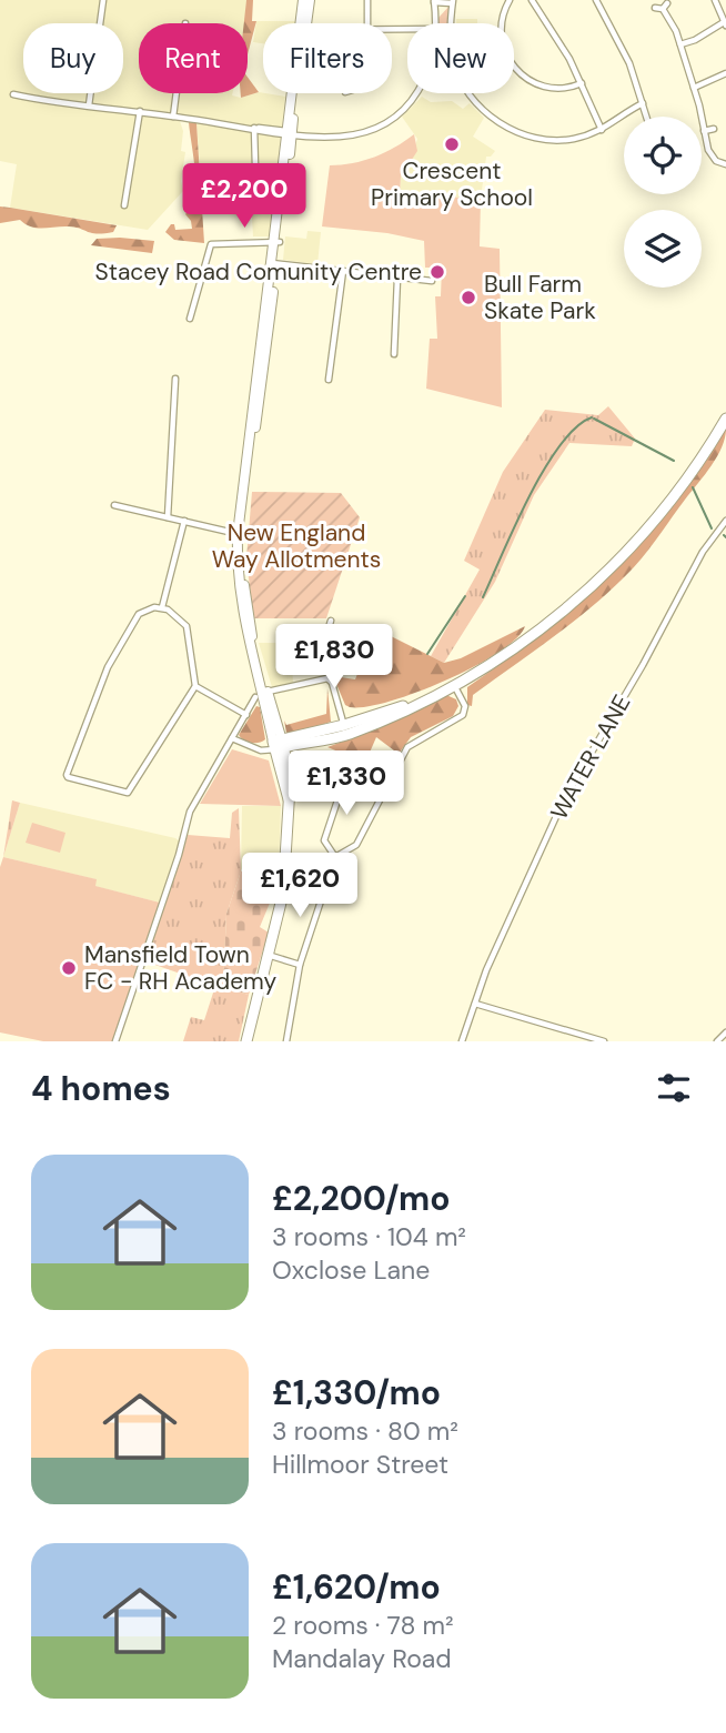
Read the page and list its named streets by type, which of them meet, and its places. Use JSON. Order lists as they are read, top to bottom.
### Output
{
  "streets": {
    "street": ["WATER LANE"]
  },
  "parks": ["New England Way Allotments"],
  "places": [
    "Crescent Primary School",
    "Stacey Road Comunity Centre",
    "Bull Farm Skate Park",
    "Mansfield Town FC - RH Academy"
  ],
  "page": {
    "chip": [
      "Buy",
      "Rent",
      "Filters",
      "New"
    ],
    "price": [
      "£2,200",
      "£1,830",
      "£1,330",
      "£1,620"
    ],
    "heading": "4 homes",
    "list": [
      {
        "name": "£2,200/mo",
        "note": "3 rooms · 104 m² · Oxclose Lane"
      },
      {
        "name": "£1,330/mo",
        "note": "3 rooms · 80 m² · Hillmoor Street"
      },
      {
        "name": "£1,620/mo",
        "note": "2 rooms · 78 m² · Mandalay Road"
      }
    ]
  }
}
